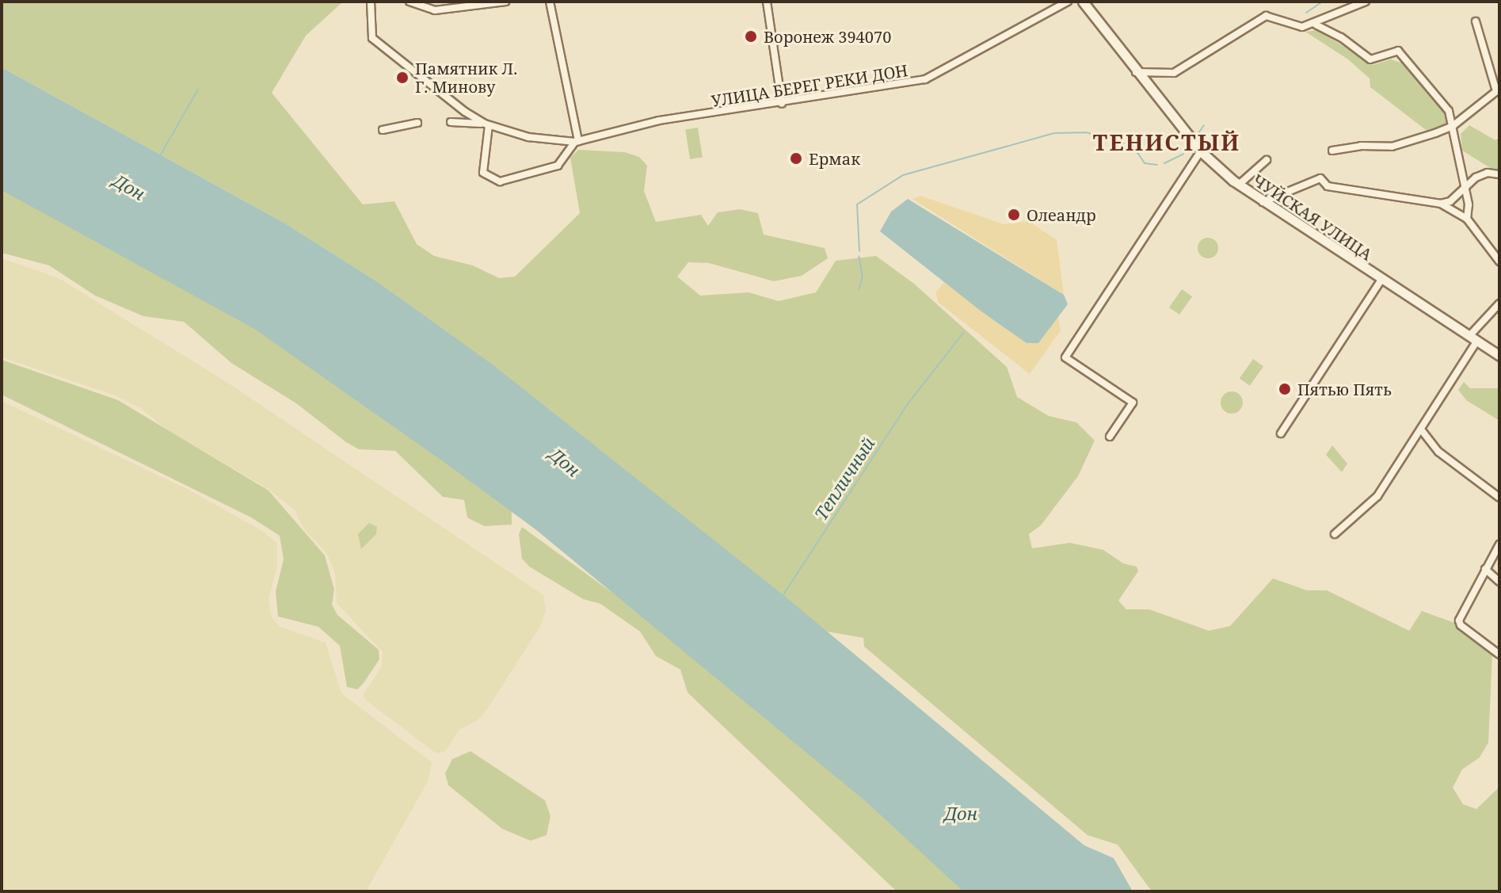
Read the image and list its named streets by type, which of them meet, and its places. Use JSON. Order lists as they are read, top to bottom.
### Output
{
  "streets": {
    "street": ["УЛИЦА БЕРЕГ РЕКИ ДОН", "ЧУЙСКАЯ УЛИЦА"]
  },
  "districts": ["ТЕНИСТЫЙ"],
  "water": ["Дон", "Тепличный"],
  "places": [
    "Воронеж 394070",
    "Памятник Л. Г. Минову",
    "Ермак",
    "Олеандр",
    "Пятью Пять"
  ]
}
